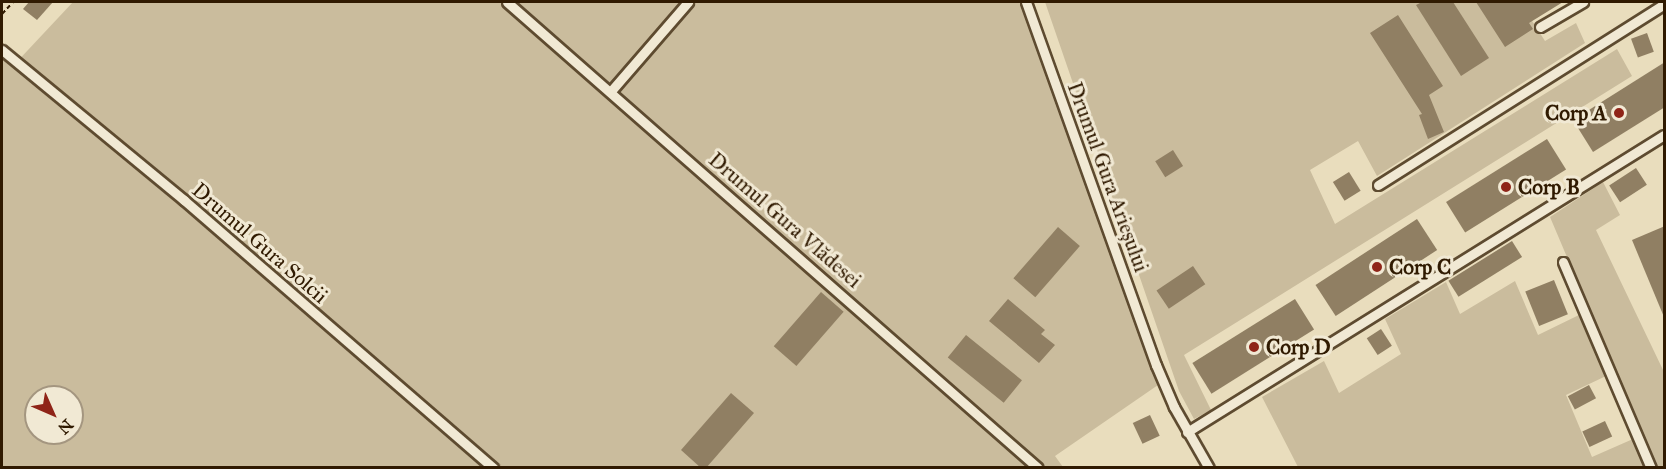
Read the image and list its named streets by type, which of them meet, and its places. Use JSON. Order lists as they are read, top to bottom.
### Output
{
  "streets": {
    "street": ["Drumul Gura Arieșului", "Drumul Gura Vlădesei", "Drumul Gura Solcii"]
  },
  "places": [
    "Corp A",
    "Corp B",
    "Corp C",
    "Corp D"
  ],
  "north": "bottom right"
}
